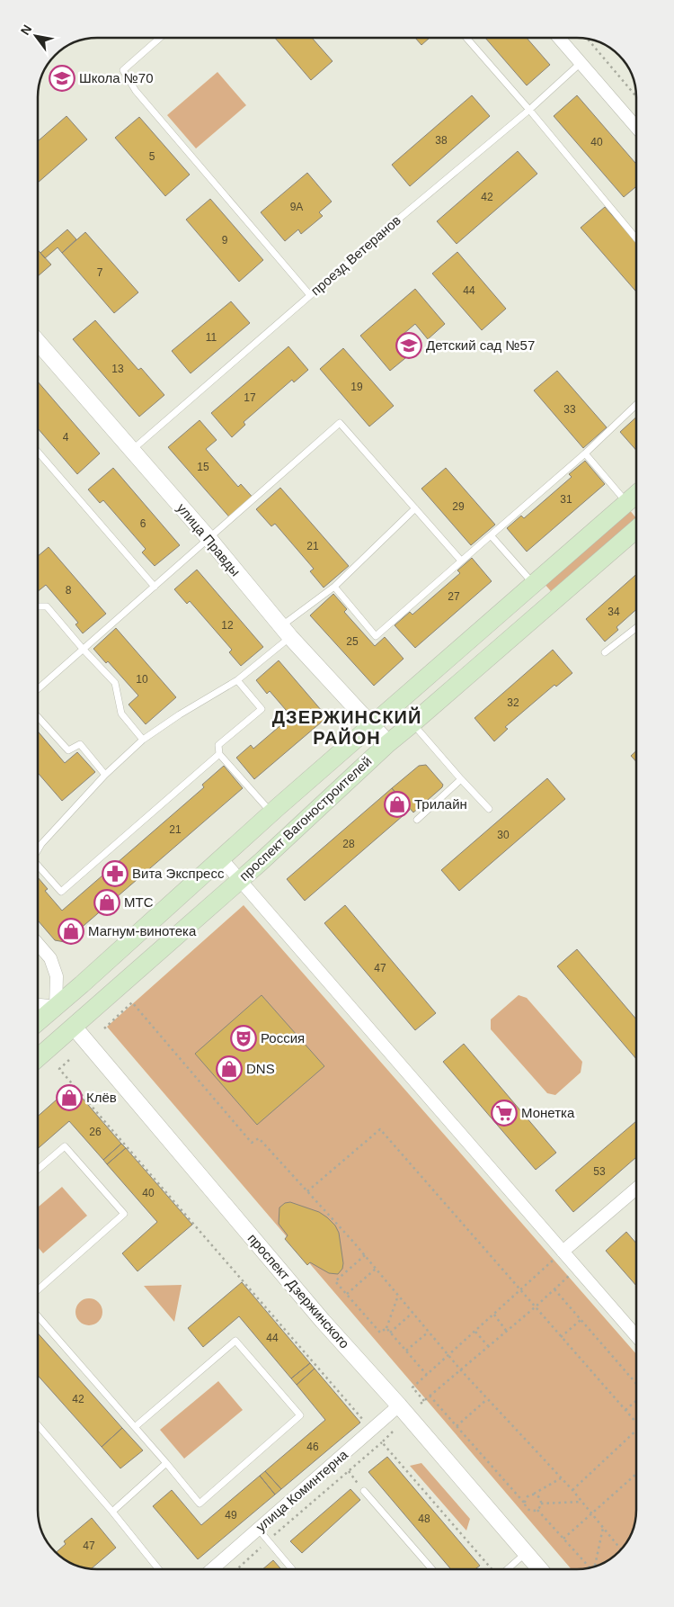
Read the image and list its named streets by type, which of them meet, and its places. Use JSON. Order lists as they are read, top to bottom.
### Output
{
  "streets": {
    "main road": ["проспект Вагоностроителей", "проспект Дзержинского"],
    "street": ["улица Правды", "улица Коминтерна"],
    "lane": ["проезд Ветеранов"]
  },
  "crossings": [
    ["проезд Ветеранов", "улица Правды"],
    ["улица Правды", "проспект Вагоностроителей"],
    ["проспект Вагоностроителей", "проспект Дзержинского"],
    ["проспект Дзержинского", "улица Коминтерна"]
  ],
  "districts": ["ДЗЕРЖИНСКИЙ РАЙОН"],
  "places": {
    "school or university": ["Школа №70", "Детский сад №57"],
    "shop": [
      "Трилайн",
      "МТС",
      "Магнум-винотека",
      "DNS",
      "Клёв"
    ],
    "pharmacy": ["Вита Экспресс"],
    "theatre": ["Россия"],
    "supermarket": ["Монетка"]
  },
  "house_numbers": [
    "38",
    "40",
    "5",
    "42",
    "9А",
    "9",
    "7",
    "44",
    "11",
    "13",
    "19",
    "17",
    "33",
    "4",
    "15",
    "31",
    "29",
    "6",
    "21",
    "8",
    "27",
    "34",
    "12",
    "25",
    "10",
    "32",
    "21",
    "30",
    "28",
    "47",
    "26",
    "53",
    "40",
    "44",
    "42",
    "46",
    "49",
    "48",
    "47"
  ],
  "north": "top left"
}
